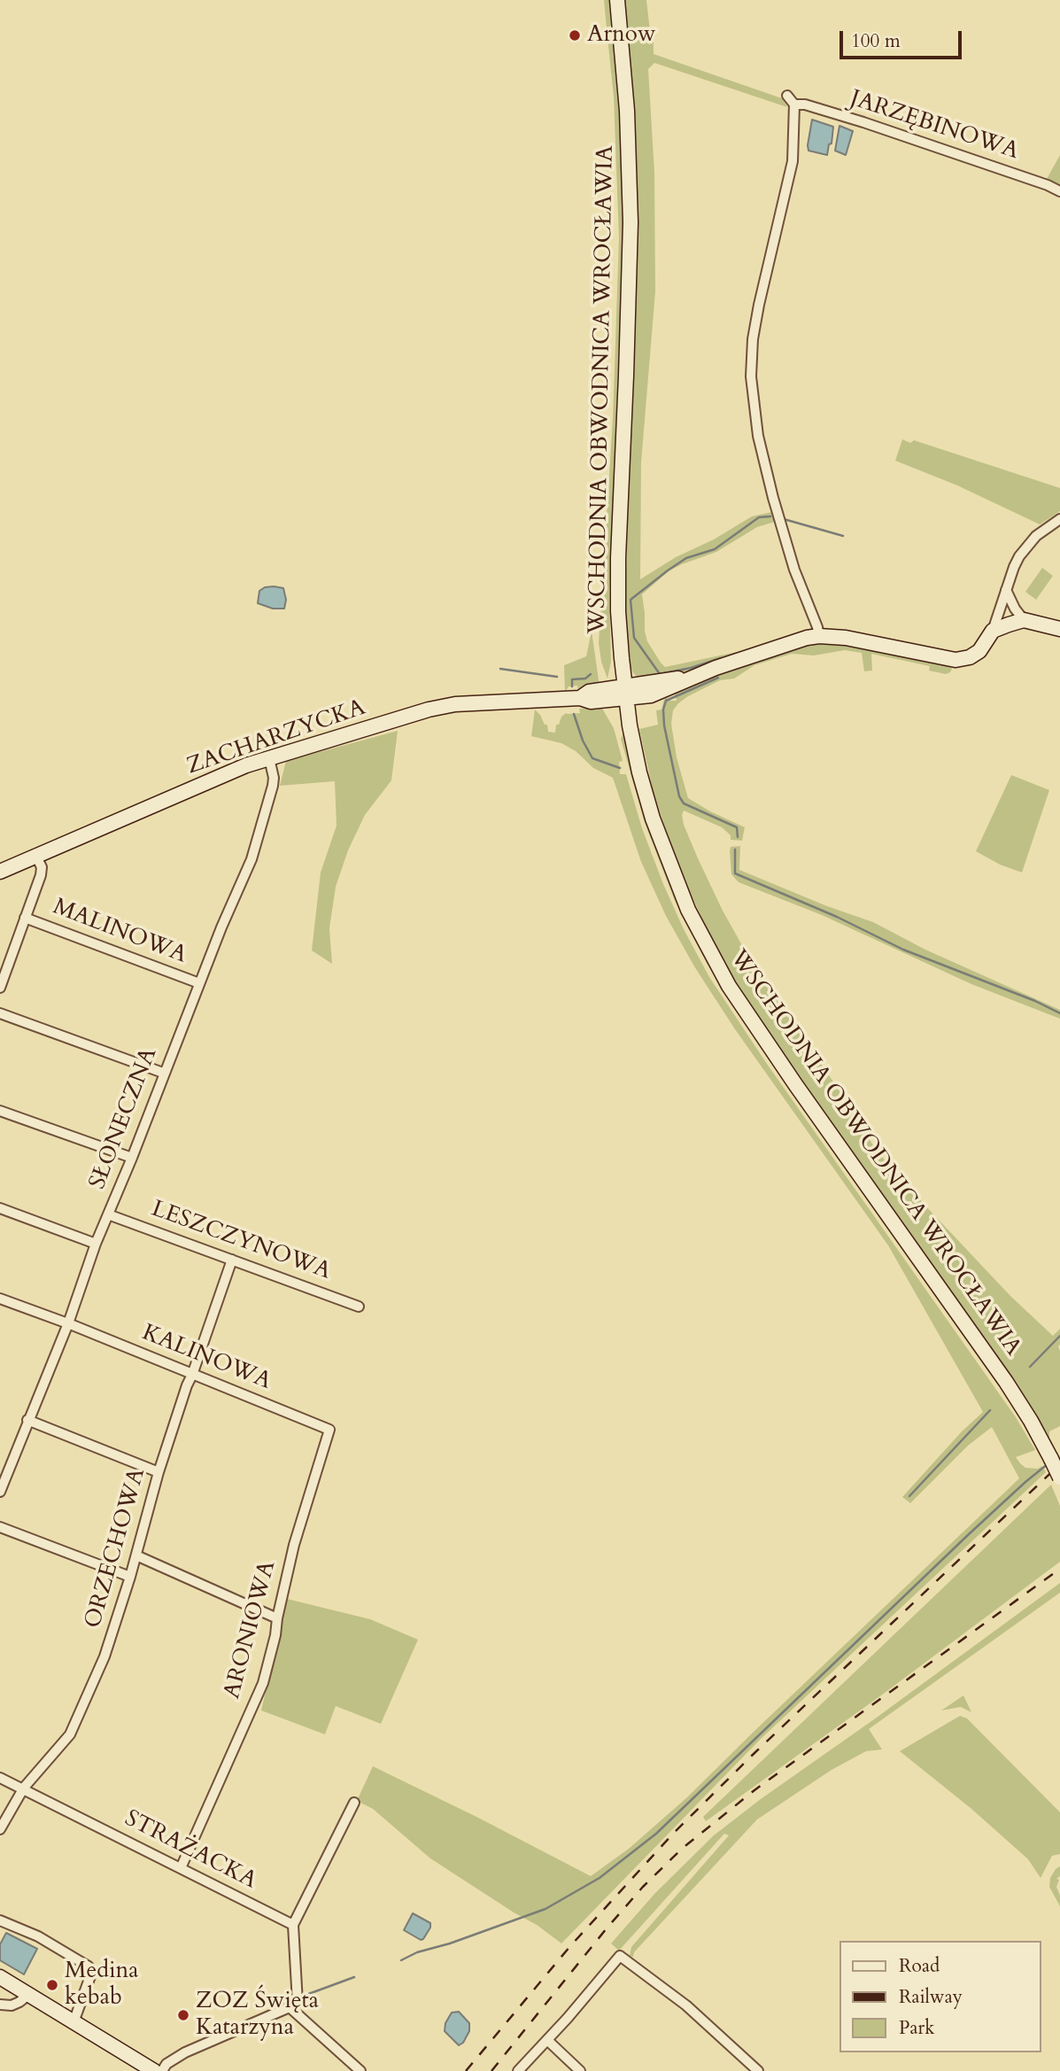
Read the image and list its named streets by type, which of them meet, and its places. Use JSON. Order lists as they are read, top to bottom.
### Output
{
  "streets": {
    "main road": ["WSCHODNIA OBWODNICA WROCŁAWIA", "ZACHARZYCKA"],
    "street": [
      "JARZĘBINOWA",
      "MALINOWA",
      "SŁONECZNA",
      "LESZCZYNOWA",
      "KALINOWA",
      "ORZECHOWA",
      "ARONIOWA",
      "STRAŻACKA"
    ]
  },
  "crossings": [
    ["WSCHODNIA OBWODNICA WROCŁAWIA", "ZACHARZYCKA"],
    ["ZACHARZYCKA", "SŁONECZNA"],
    ["MALINOWA", "SŁONECZNA"],
    ["SŁONECZNA", "LESZCZYNOWA"],
    ["SŁONECZNA", "KALINOWA"],
    ["LESZCZYNOWA", "ORZECHOWA"],
    ["KALINOWA", "ORZECHOWA"],
    ["KALINOWA", "ARONIOWA"],
    ["ORZECHOWA", "STRAŻACKA"],
    ["ARONIOWA", "STRAŻACKA"]
  ],
  "places": ["Arnow", "Medina kebab", "ZOZ Święta Katarzyna"],
  "legend": ["Road", "Railway", "Park"],
  "scale_bar": "100 m"
}
